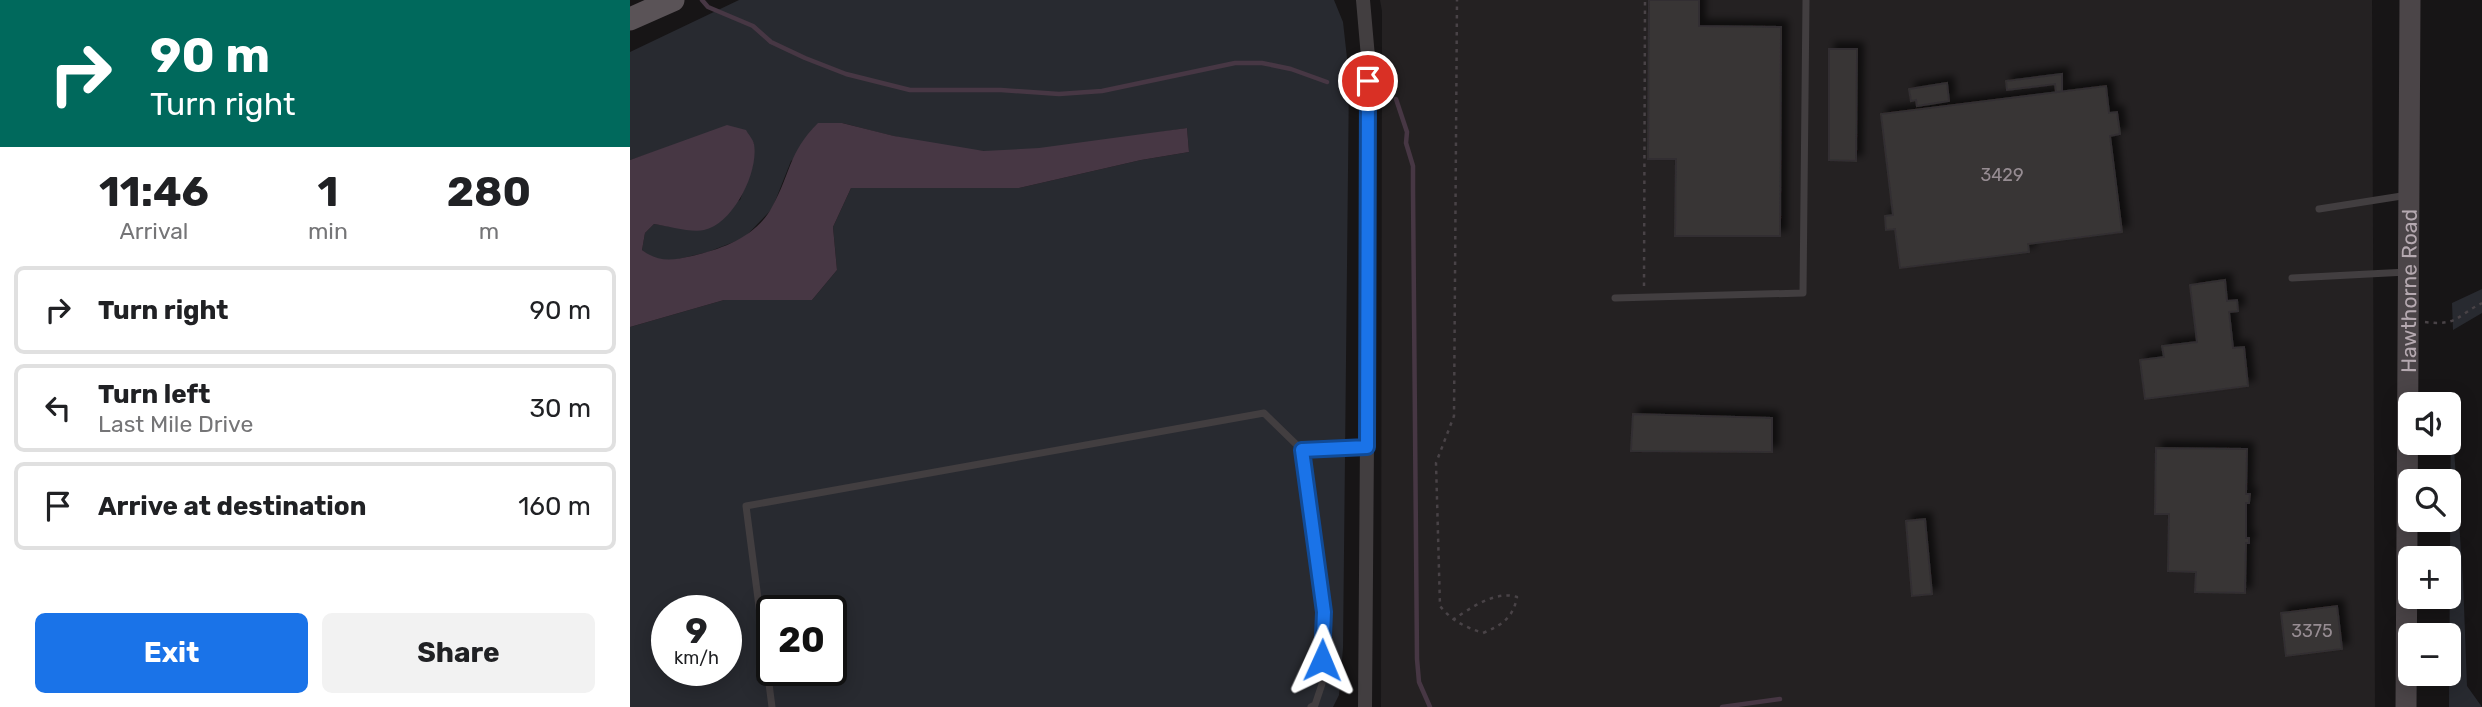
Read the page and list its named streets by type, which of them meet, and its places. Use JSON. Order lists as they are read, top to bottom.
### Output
{
  "streets": {
    "main road": ["Hawthorne Road"]
  },
  "house_numbers": ["3429", "3375"],
  "page": {
    "turn": ["90 m", "Turn right"],
    "eta": [
      "11:46",
      "Arrival",
      "1",
      "min",
      "280",
      "m"
    ],
    "list": [
      {
        "name": "Turn right",
        "value": "90 m"
      },
      {
        "name": "Turn left",
        "note": "Last Mile Drive",
        "value": "30 m"
      },
      {
        "name": "Arrive at destination",
        "value": "160 m"
      }
    ],
    "map_buttons": ["+", "−"],
    "speed": "9 km/h",
    "limit": "20",
    "buttons": ["Exit", "Share"]
  }
}
